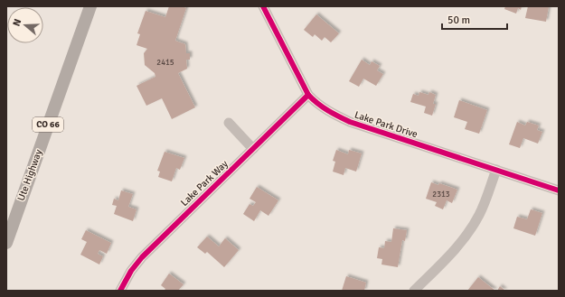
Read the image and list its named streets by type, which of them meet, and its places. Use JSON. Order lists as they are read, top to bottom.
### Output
{
  "streets": {
    "main road": ["CO 66", "Ute Highway"],
    "street": ["Lake Park Drive", "Lake Park Way"]
  },
  "crossings": [
    ["Lake Park Drive", "Lake Park Way"]
  ],
  "house_numbers": ["2415", "2313"],
  "scale_bar": "50 m",
  "north": "left"
}
